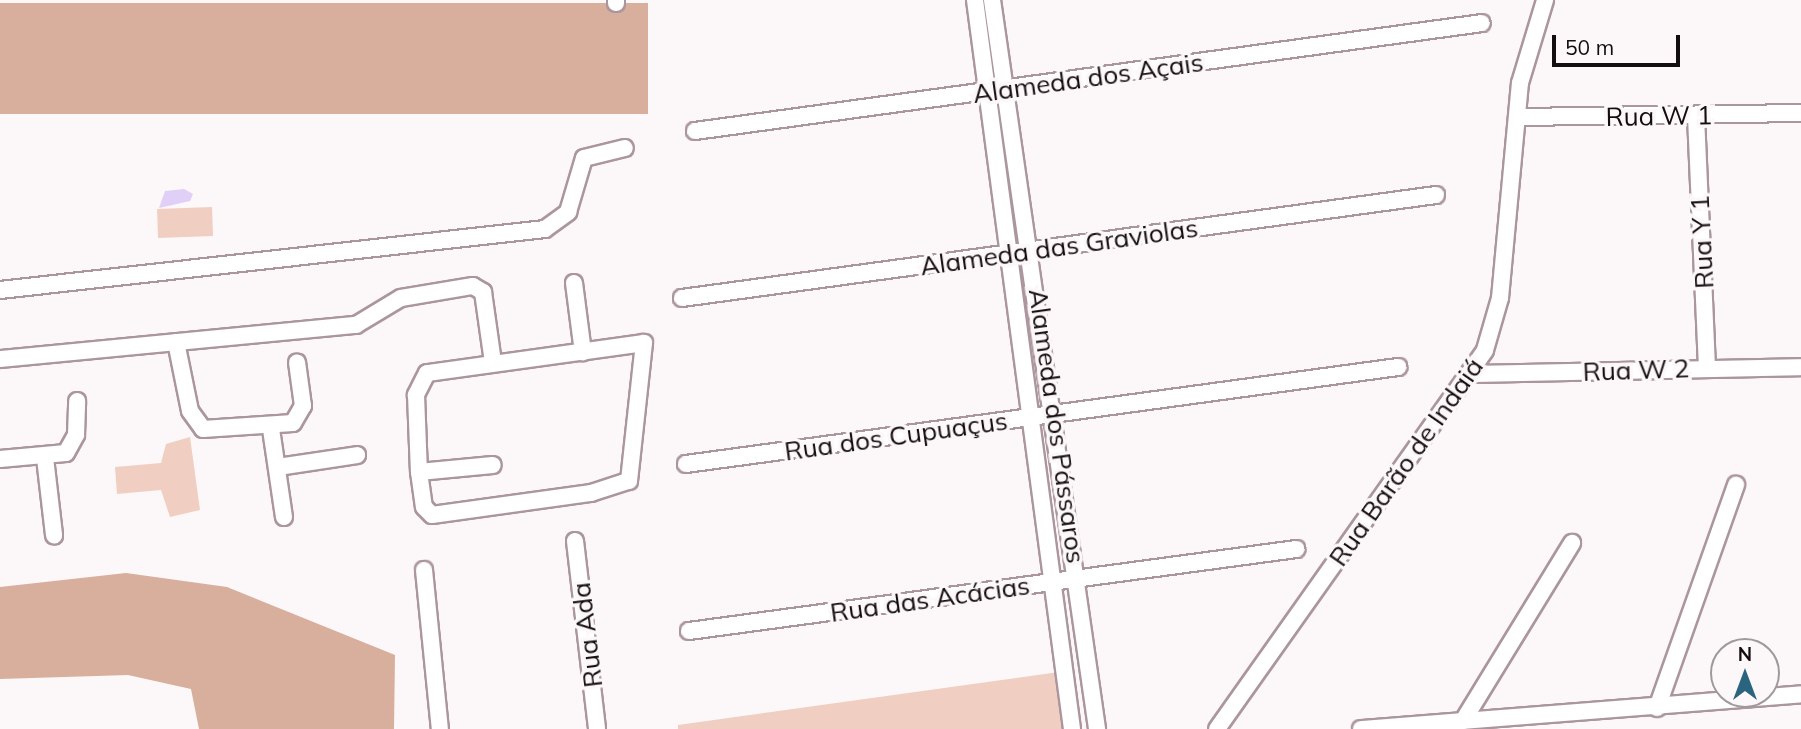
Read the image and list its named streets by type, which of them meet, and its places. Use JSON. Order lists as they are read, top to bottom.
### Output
{
  "streets": {
    "street": [
      "Alameda dos Açais",
      "Rua W 1",
      "Rua Y 1",
      "Alameda das Graviolas",
      "Rua W 2",
      "Alameda dos Pássaros",
      "Rua dos Cupuaçus",
      "Rua Barão de Indaiá",
      "Rua das Acácias",
      "Rua Ada"
    ]
  },
  "crossings": [
    ["Alameda dos Açais", "Alameda dos Pássaros"],
    ["Rua W 1", "Rua Y 1"],
    ["Rua W 1", "Rua Barão de Indaiá"],
    ["Rua Y 1", "Rua W 2"],
    ["Alameda das Graviolas", "Alameda dos Pássaros"],
    ["Rua W 2", "Rua Barão de Indaiá"],
    ["Alameda dos Pássaros", "Rua dos Cupuaçus"],
    ["Alameda dos Pássaros", "Rua das Acácias"]
  ],
  "scale_bar": "50 m",
  "north": "top"
}
